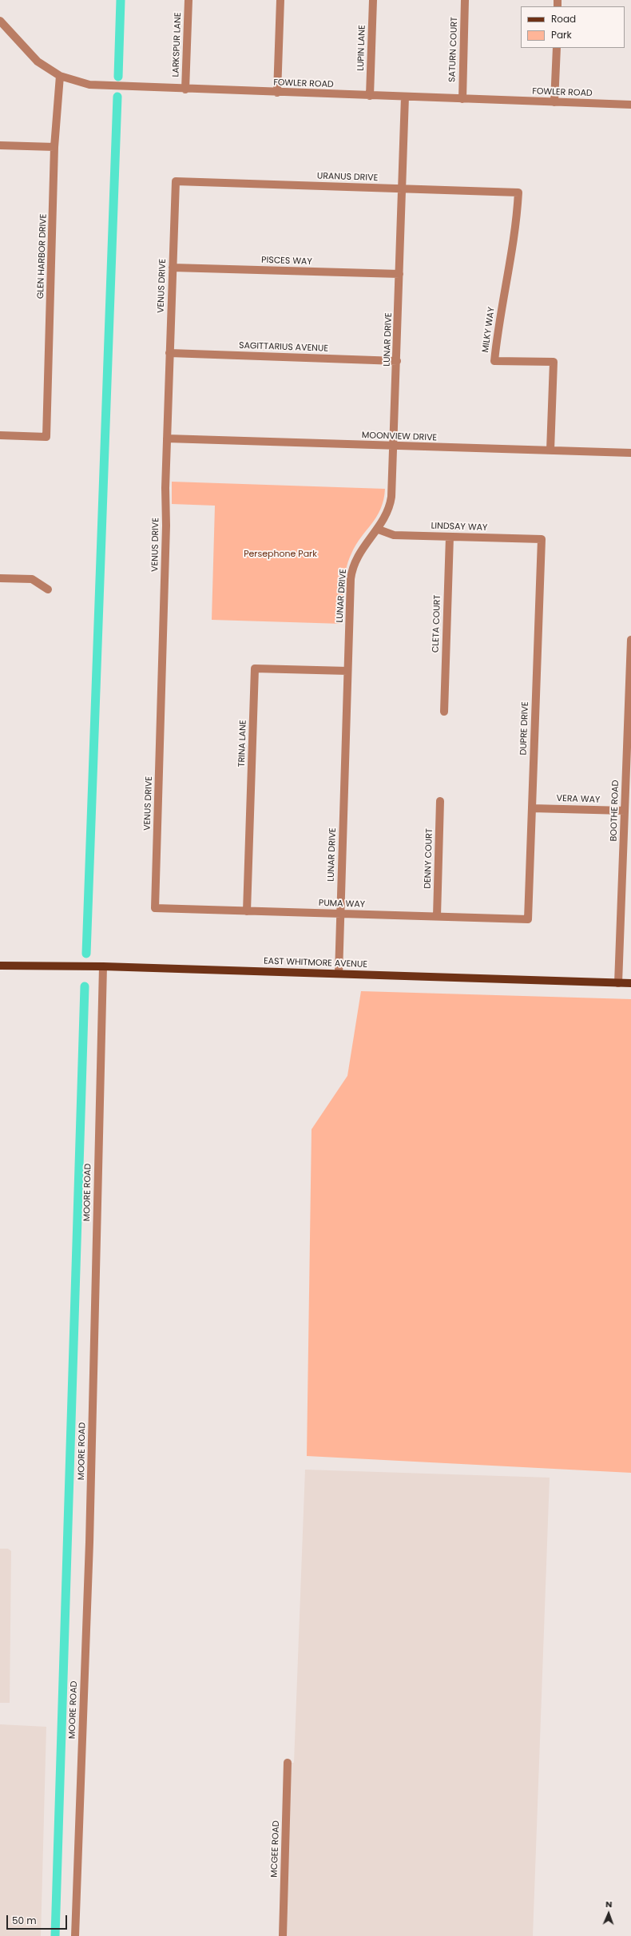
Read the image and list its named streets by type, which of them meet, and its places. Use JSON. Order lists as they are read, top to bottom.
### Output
{
  "streets": {
    "main road": ["EAST WHITMORE AVENUE"],
    "street": [
      "LARKSPUR LANE",
      "LUPIN LANE",
      "SATURN COURT",
      "FOWLER ROAD",
      "URANUS DRIVE",
      "GLEN HARBOR DRIVE",
      "PISCES WAY",
      "VENUS DRIVE",
      "MILKY WAY",
      "LUNAR DRIVE",
      "SAGITTARIUS AVENUE",
      "MOONVIEW DRIVE",
      "LINDSAY WAY",
      "CLETA COURT",
      "DUPRE DRIVE",
      "TRINA LANE",
      "VERA WAY",
      "BOOTHE ROAD",
      "DENNY COURT",
      "PUMA WAY",
      "MOORE ROAD",
      "MCGEE ROAD"
    ]
  },
  "crossings": [
    ["LARKSPUR LANE", "FOWLER ROAD"],
    ["LUPIN LANE", "FOWLER ROAD"],
    ["SATURN COURT", "FOWLER ROAD"],
    ["FOWLER ROAD", "GLEN HARBOR DRIVE"],
    ["FOWLER ROAD", "LUNAR DRIVE"],
    ["URANUS DRIVE", "VENUS DRIVE"],
    ["URANUS DRIVE", "MILKY WAY"],
    ["URANUS DRIVE", "LUNAR DRIVE"],
    ["PISCES WAY", "VENUS DRIVE"],
    ["PISCES WAY", "LUNAR DRIVE"],
    ["VENUS DRIVE", "SAGITTARIUS AVENUE"],
    ["VENUS DRIVE", "MOONVIEW DRIVE"],
    ["VENUS DRIVE", "PUMA WAY"],
    ["MILKY WAY", "MOONVIEW DRIVE"],
    ["LUNAR DRIVE", "SAGITTARIUS AVENUE"],
    ["LUNAR DRIVE", "MOONVIEW DRIVE"],
    ["LUNAR DRIVE", "LINDSAY WAY"],
    ["LUNAR DRIVE", "TRINA LANE"],
    ["LUNAR DRIVE", "PUMA WAY"],
    ["LUNAR DRIVE", "EAST WHITMORE AVENUE"],
    ["LINDSAY WAY", "CLETA COURT"],
    ["LINDSAY WAY", "DUPRE DRIVE"],
    ["DUPRE DRIVE", "VERA WAY"],
    ["DUPRE DRIVE", "PUMA WAY"],
    ["TRINA LANE", "PUMA WAY"],
    ["VERA WAY", "BOOTHE ROAD"],
    ["BOOTHE ROAD", "EAST WHITMORE AVENUE"],
    ["DENNY COURT", "PUMA WAY"],
    ["EAST WHITMORE AVENUE", "MOORE ROAD"]
  ],
  "parks": ["Persephone Park"],
  "legend": ["Road", "Park"],
  "scale_bar": "50 m",
  "north": "top"
}
